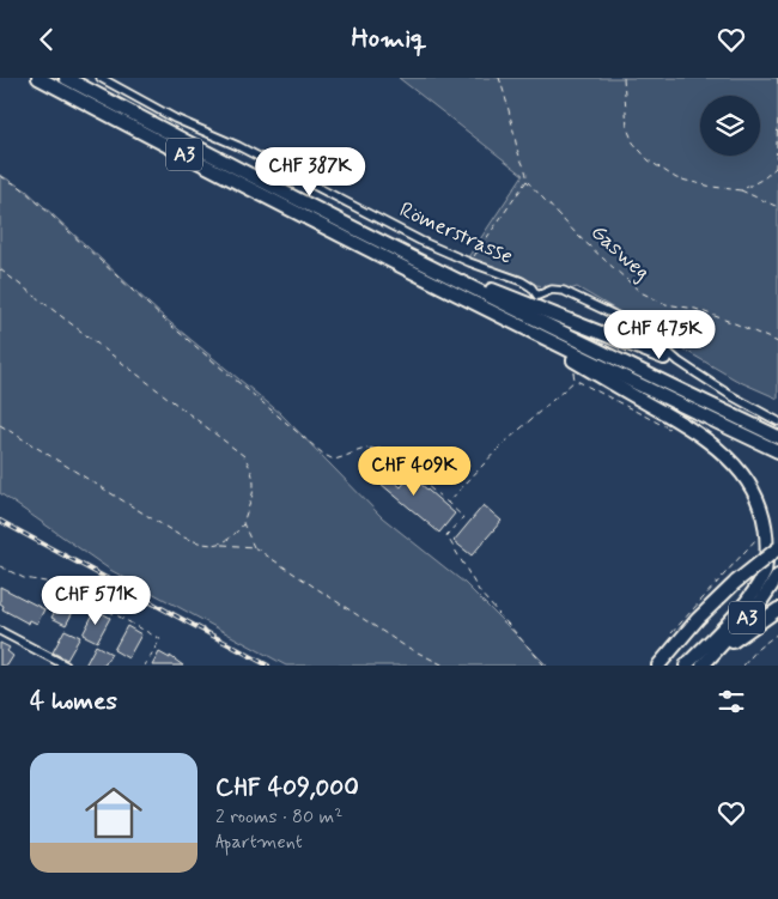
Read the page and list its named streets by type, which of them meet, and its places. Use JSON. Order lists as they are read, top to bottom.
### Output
{
  "streets": {
    "highway": ["A3"],
    "street": ["Römerstrasse"],
    "path": ["Gasweg"]
  },
  "page": {
    "header": "Homiq",
    "price": [
      "CHF 387K",
      "CHF 475K",
      "CHF 409K",
      "CHF 571K"
    ],
    "heading": "4 homes",
    "list": [
      {
        "name": "CHF 409,000",
        "note": "2 rooms · 80 m² · Apartment"
      }
    ]
  }
}
